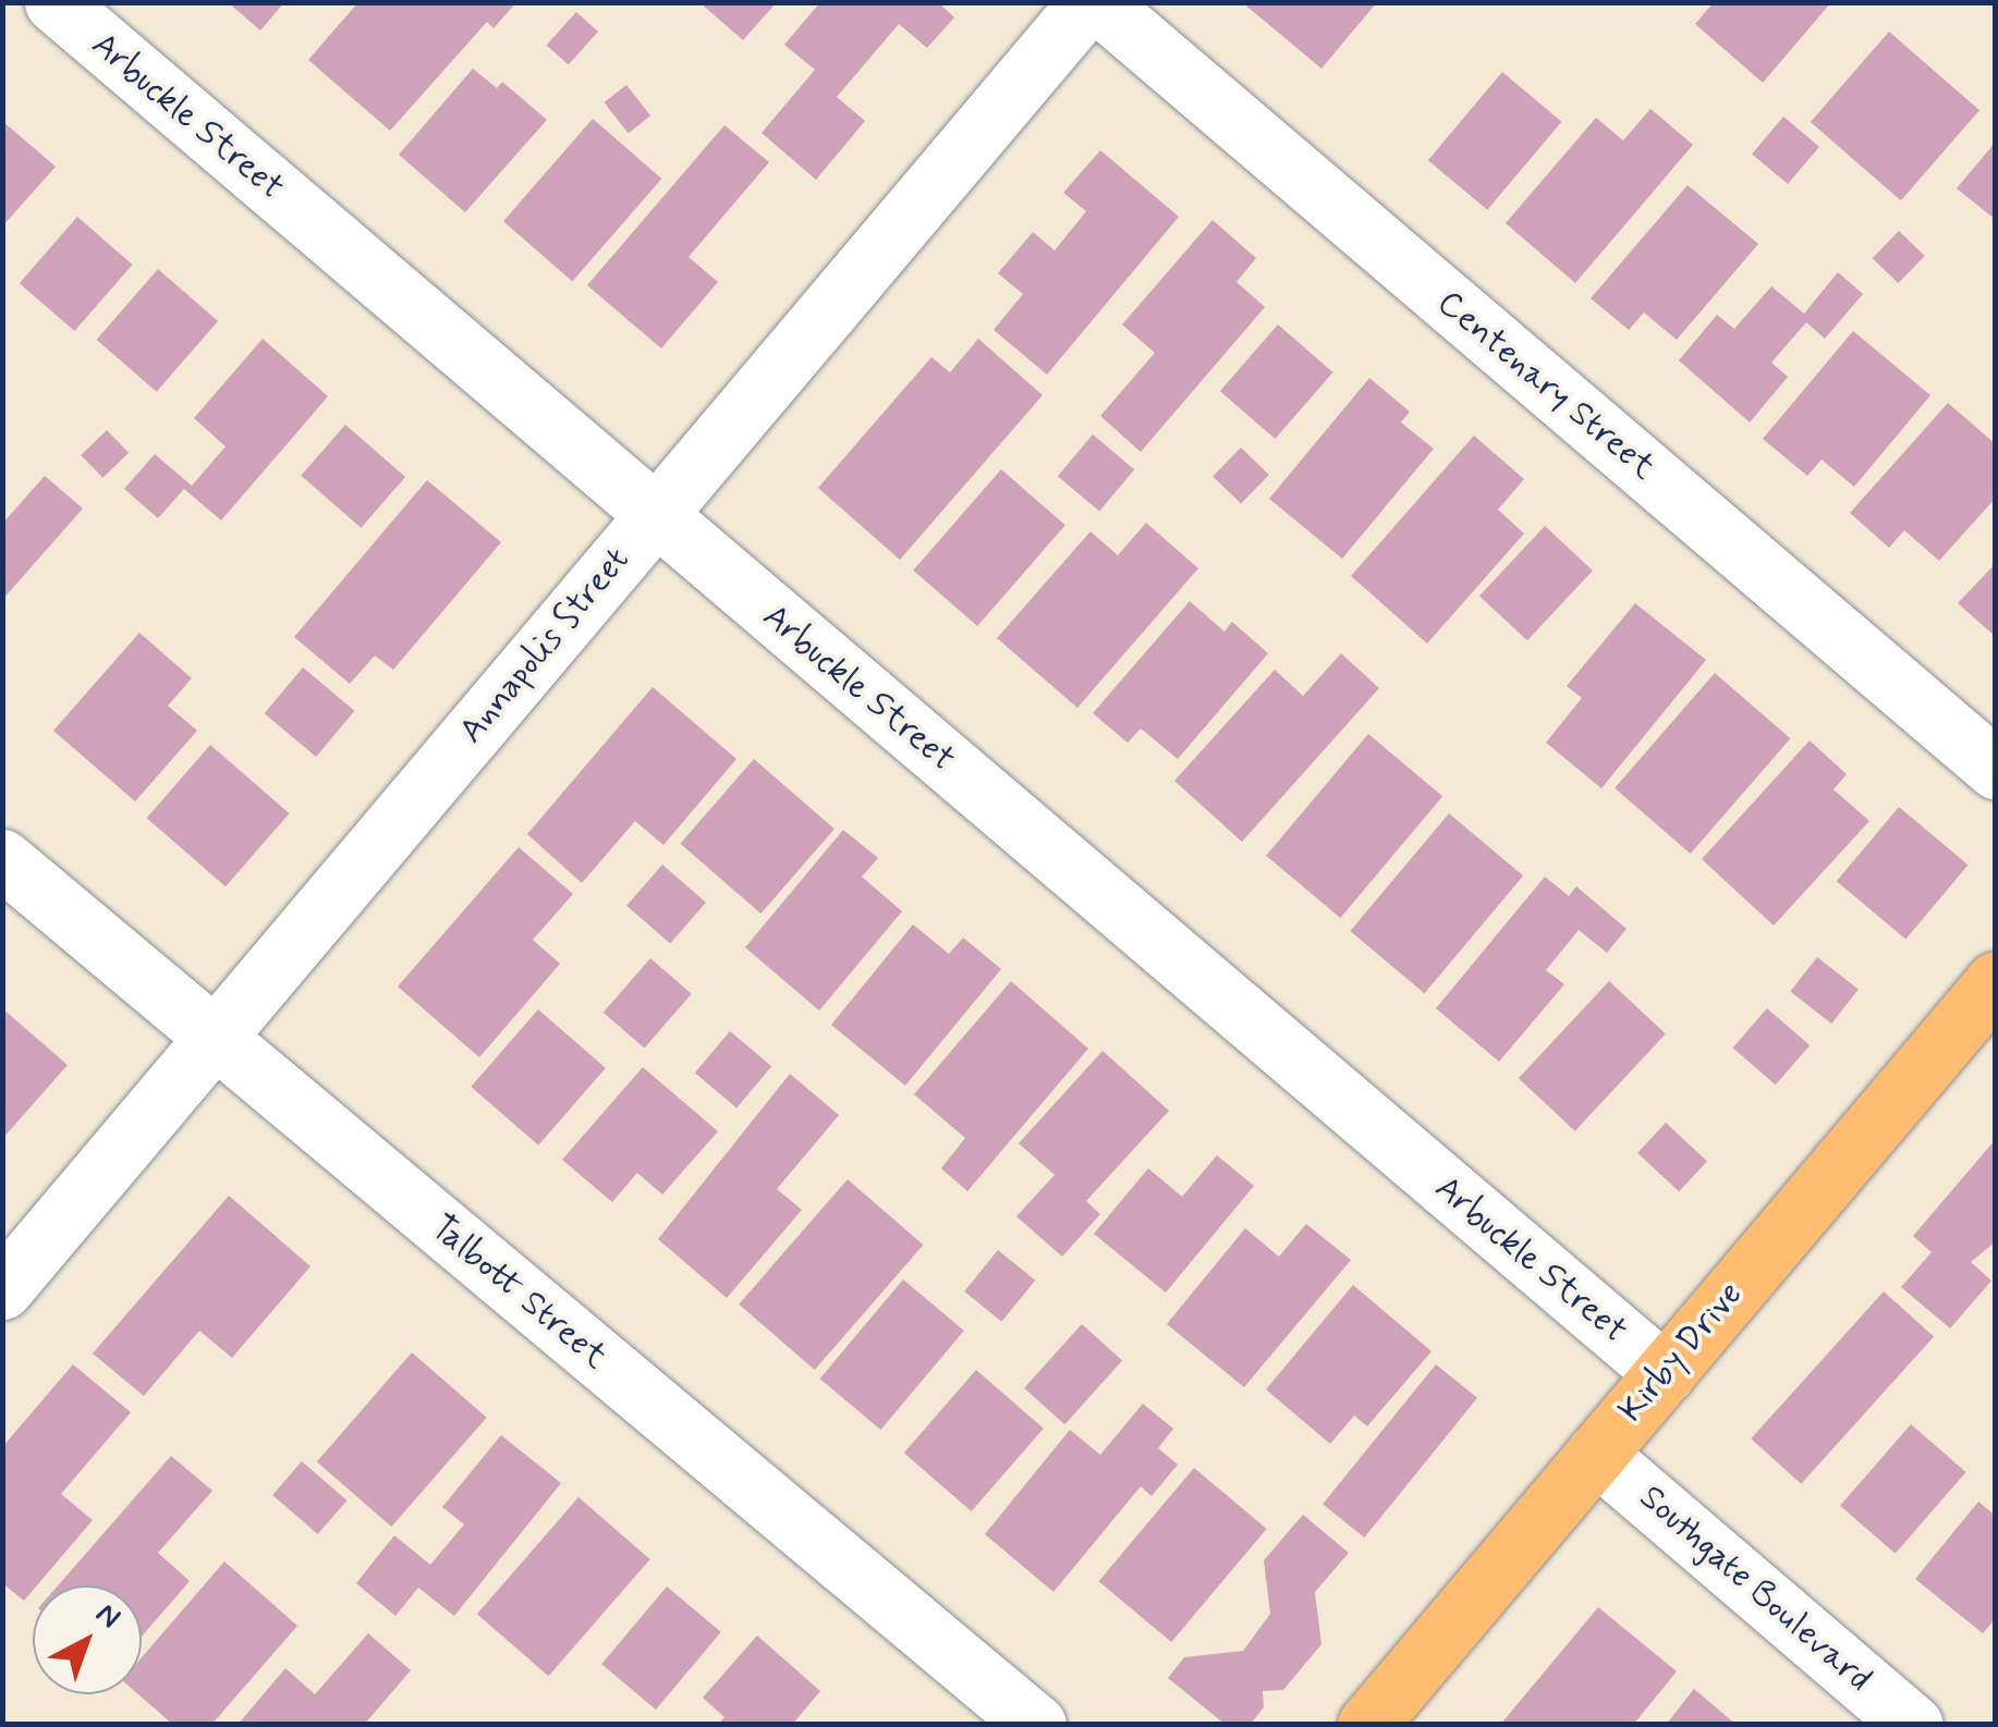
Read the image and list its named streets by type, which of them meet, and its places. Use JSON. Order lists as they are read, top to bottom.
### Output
{
  "streets": {
    "main road": ["Kirby Drive"],
    "street": [
      "Arbuckle Street",
      "Centenary Street",
      "Annapolis Street",
      "Talbott Street",
      "Southgate Boulevard"
    ]
  },
  "crossings": [
    ["Arbuckle Street", "Annapolis Street"],
    ["Arbuckle Street", "Kirby Drive"],
    ["Annapolis Street", "Talbott Street"],
    ["Kirby Drive", "Southgate Boulevard"]
  ],
  "north": "top right"
}
